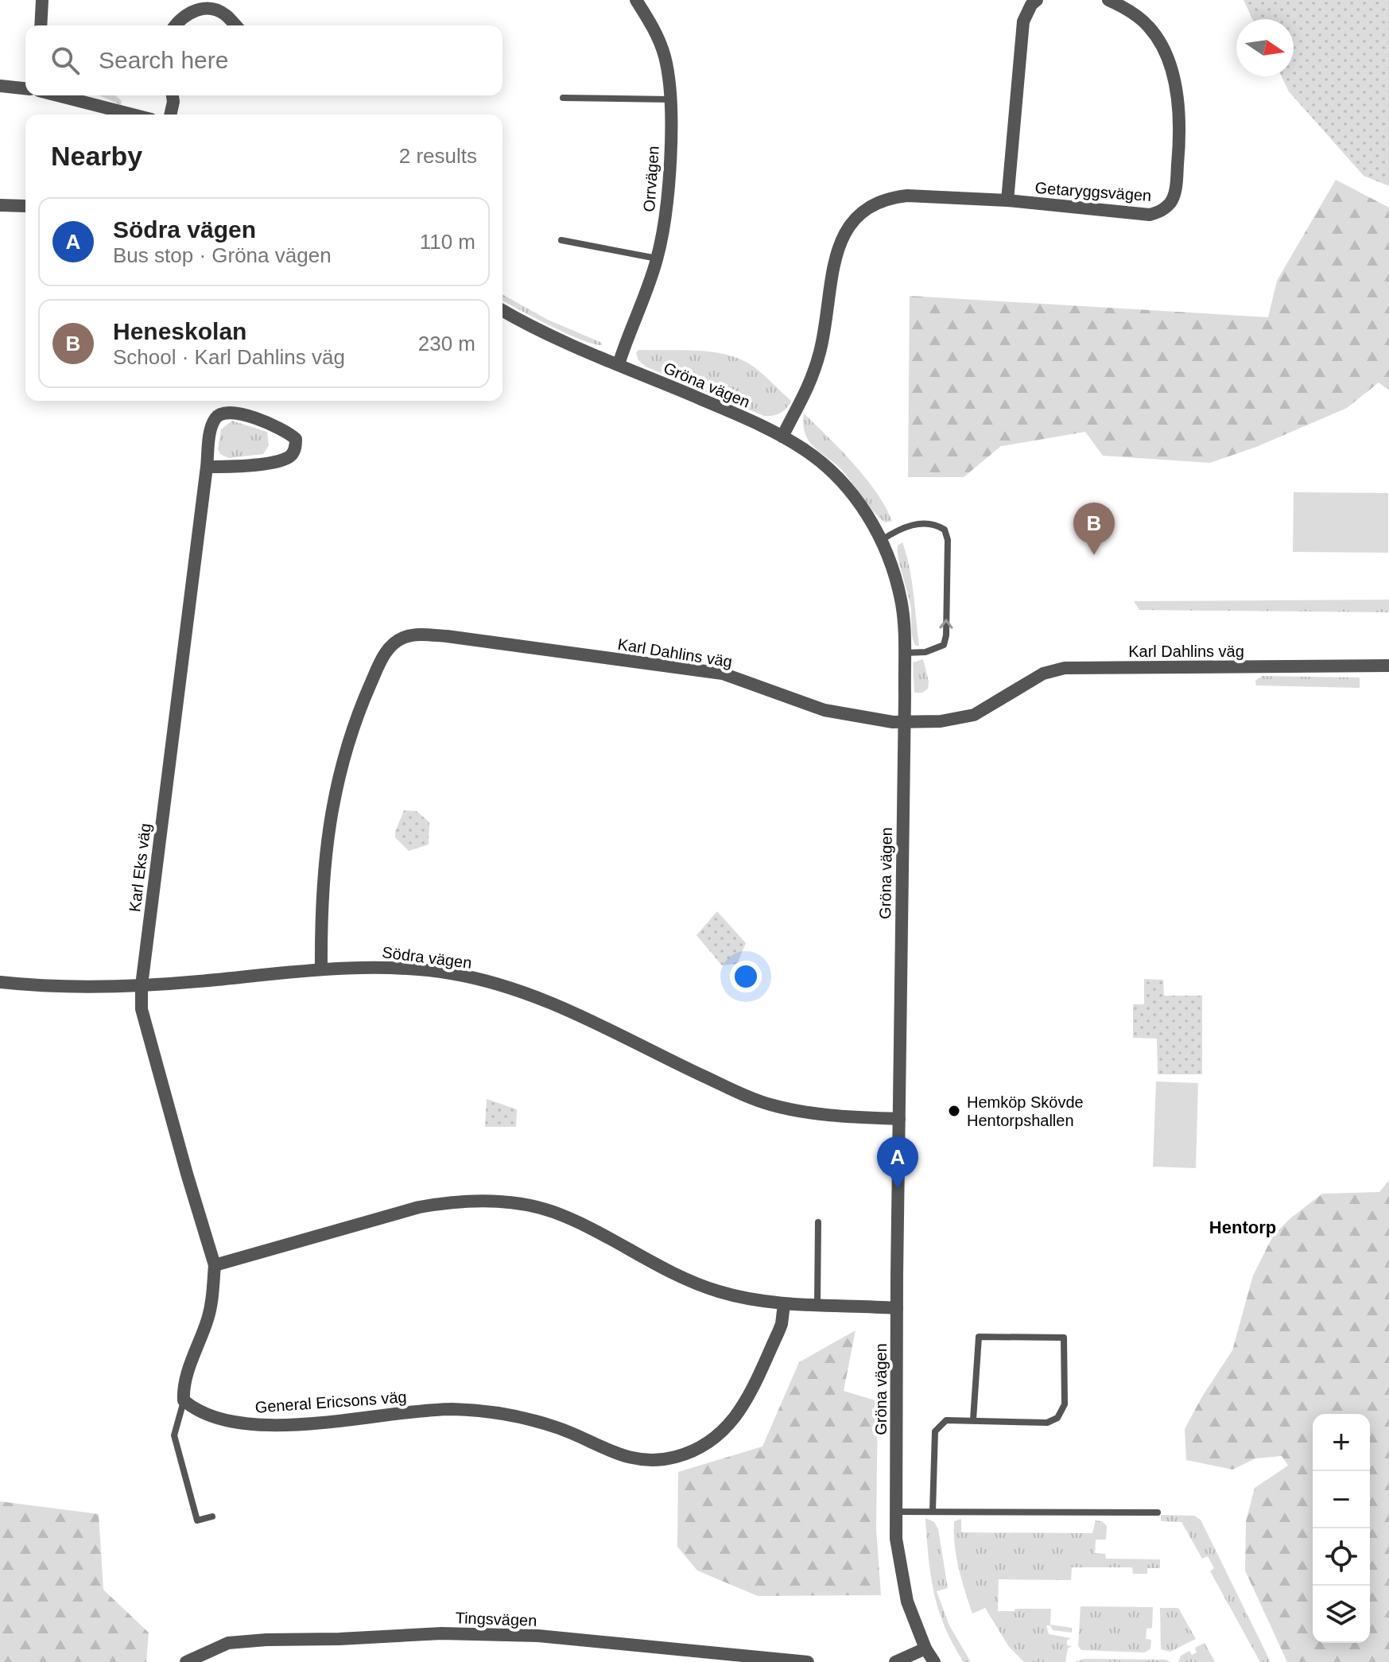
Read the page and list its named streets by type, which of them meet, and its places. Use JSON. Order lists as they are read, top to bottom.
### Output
{
  "streets": {
    "street": [
      "Orrvägen",
      "Getaryggsvägen",
      "Gröna vägen",
      "Karl Dahlins väg",
      "Karl Eks väg",
      "Södra vägen",
      "General Ericsons väg",
      "Tingsvägen"
    ]
  },
  "crossings": [
    ["Orrvägen", "Gröna vägen"],
    ["Getaryggsvägen", "Gröna vägen"],
    ["Gröna vägen", "Karl Dahlins väg"],
    ["Gröna vägen", "Södra vägen"],
    ["Karl Dahlins väg", "Södra vägen"],
    ["Karl Eks väg", "Södra vägen"]
  ],
  "districts": ["Hentorp"],
  "places": ["Hemköp Skövde Hentorpshallen"],
  "north": "right",
  "page": {
    "search": "Search here",
    "heading": ["Nearby", "2 results"],
    "list": [
      {
        "mark": "A",
        "name": "Södra vägen",
        "note": "Bus stop · Gröna vägen",
        "value": "110 m"
      },
      {
        "mark": "B",
        "name": "Heneskolan",
        "note": "School · Karl Dahlins väg",
        "value": "230 m"
      }
    ],
    "pins": ["B", "A"],
    "map_buttons": ["+", "−"]
  }
}
